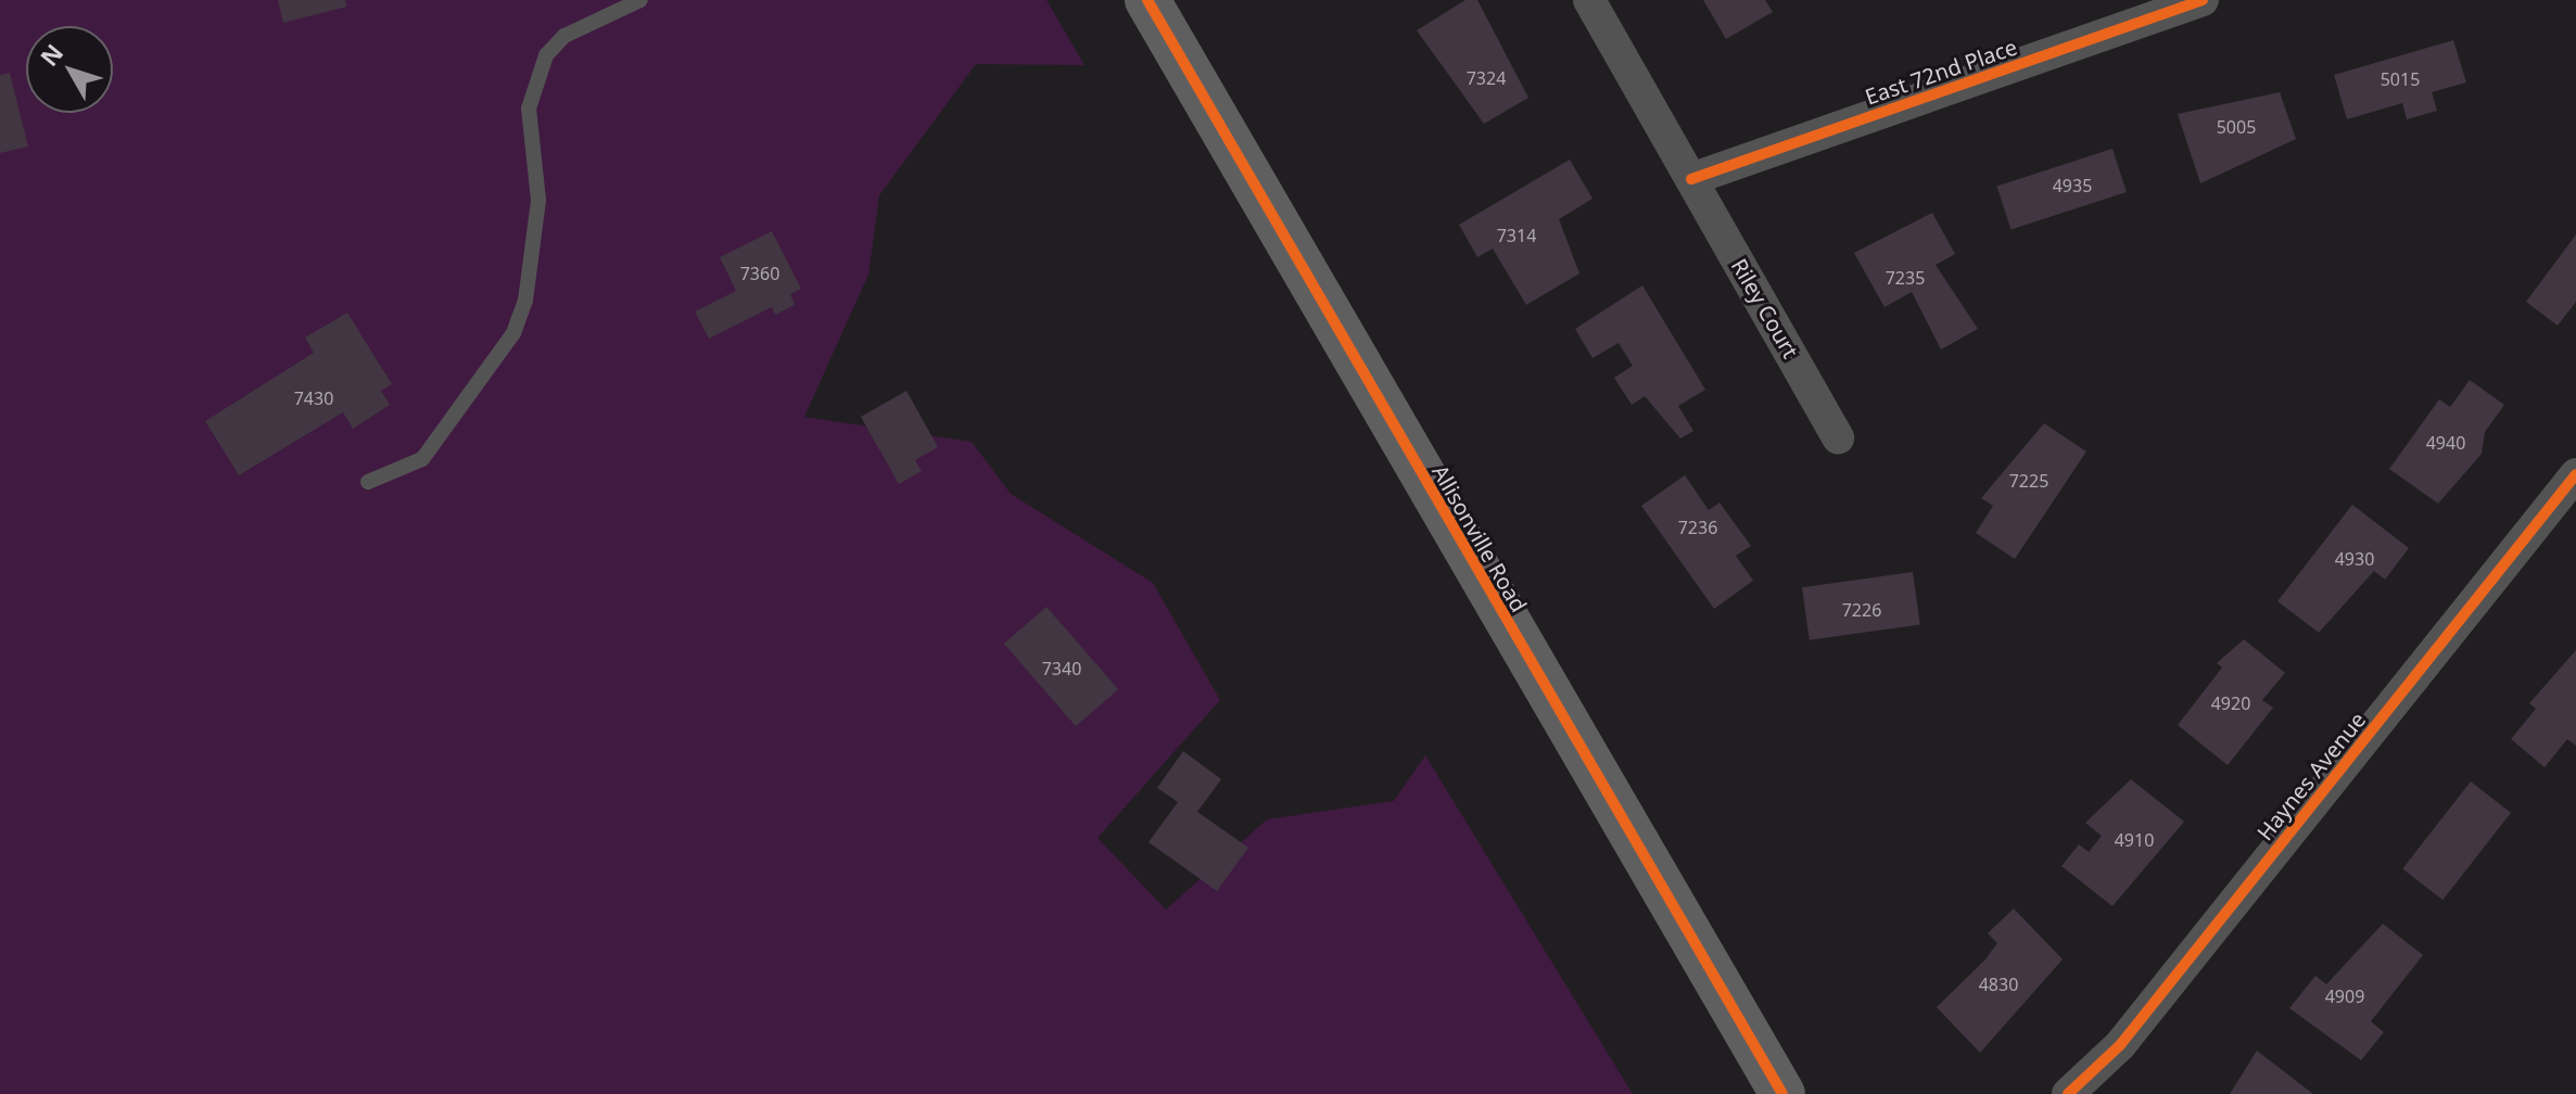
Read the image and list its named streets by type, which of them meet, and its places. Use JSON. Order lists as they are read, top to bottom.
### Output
{
  "streets": {
    "main road": ["Allisonville Road"],
    "street": ["East 72nd Place", "Riley Court", "Haynes Avenue"]
  },
  "crossings": [
    ["East 72nd Place", "Riley Court"]
  ],
  "house_numbers": [
    "7324",
    "5015",
    "5005",
    "4935",
    "7314",
    "7360",
    "7235",
    "7430",
    "4940",
    "7225",
    "7236",
    "4930",
    "7226",
    "7340",
    "4920",
    "4910",
    "4830",
    "4909"
  ],
  "north": "top left"
}
